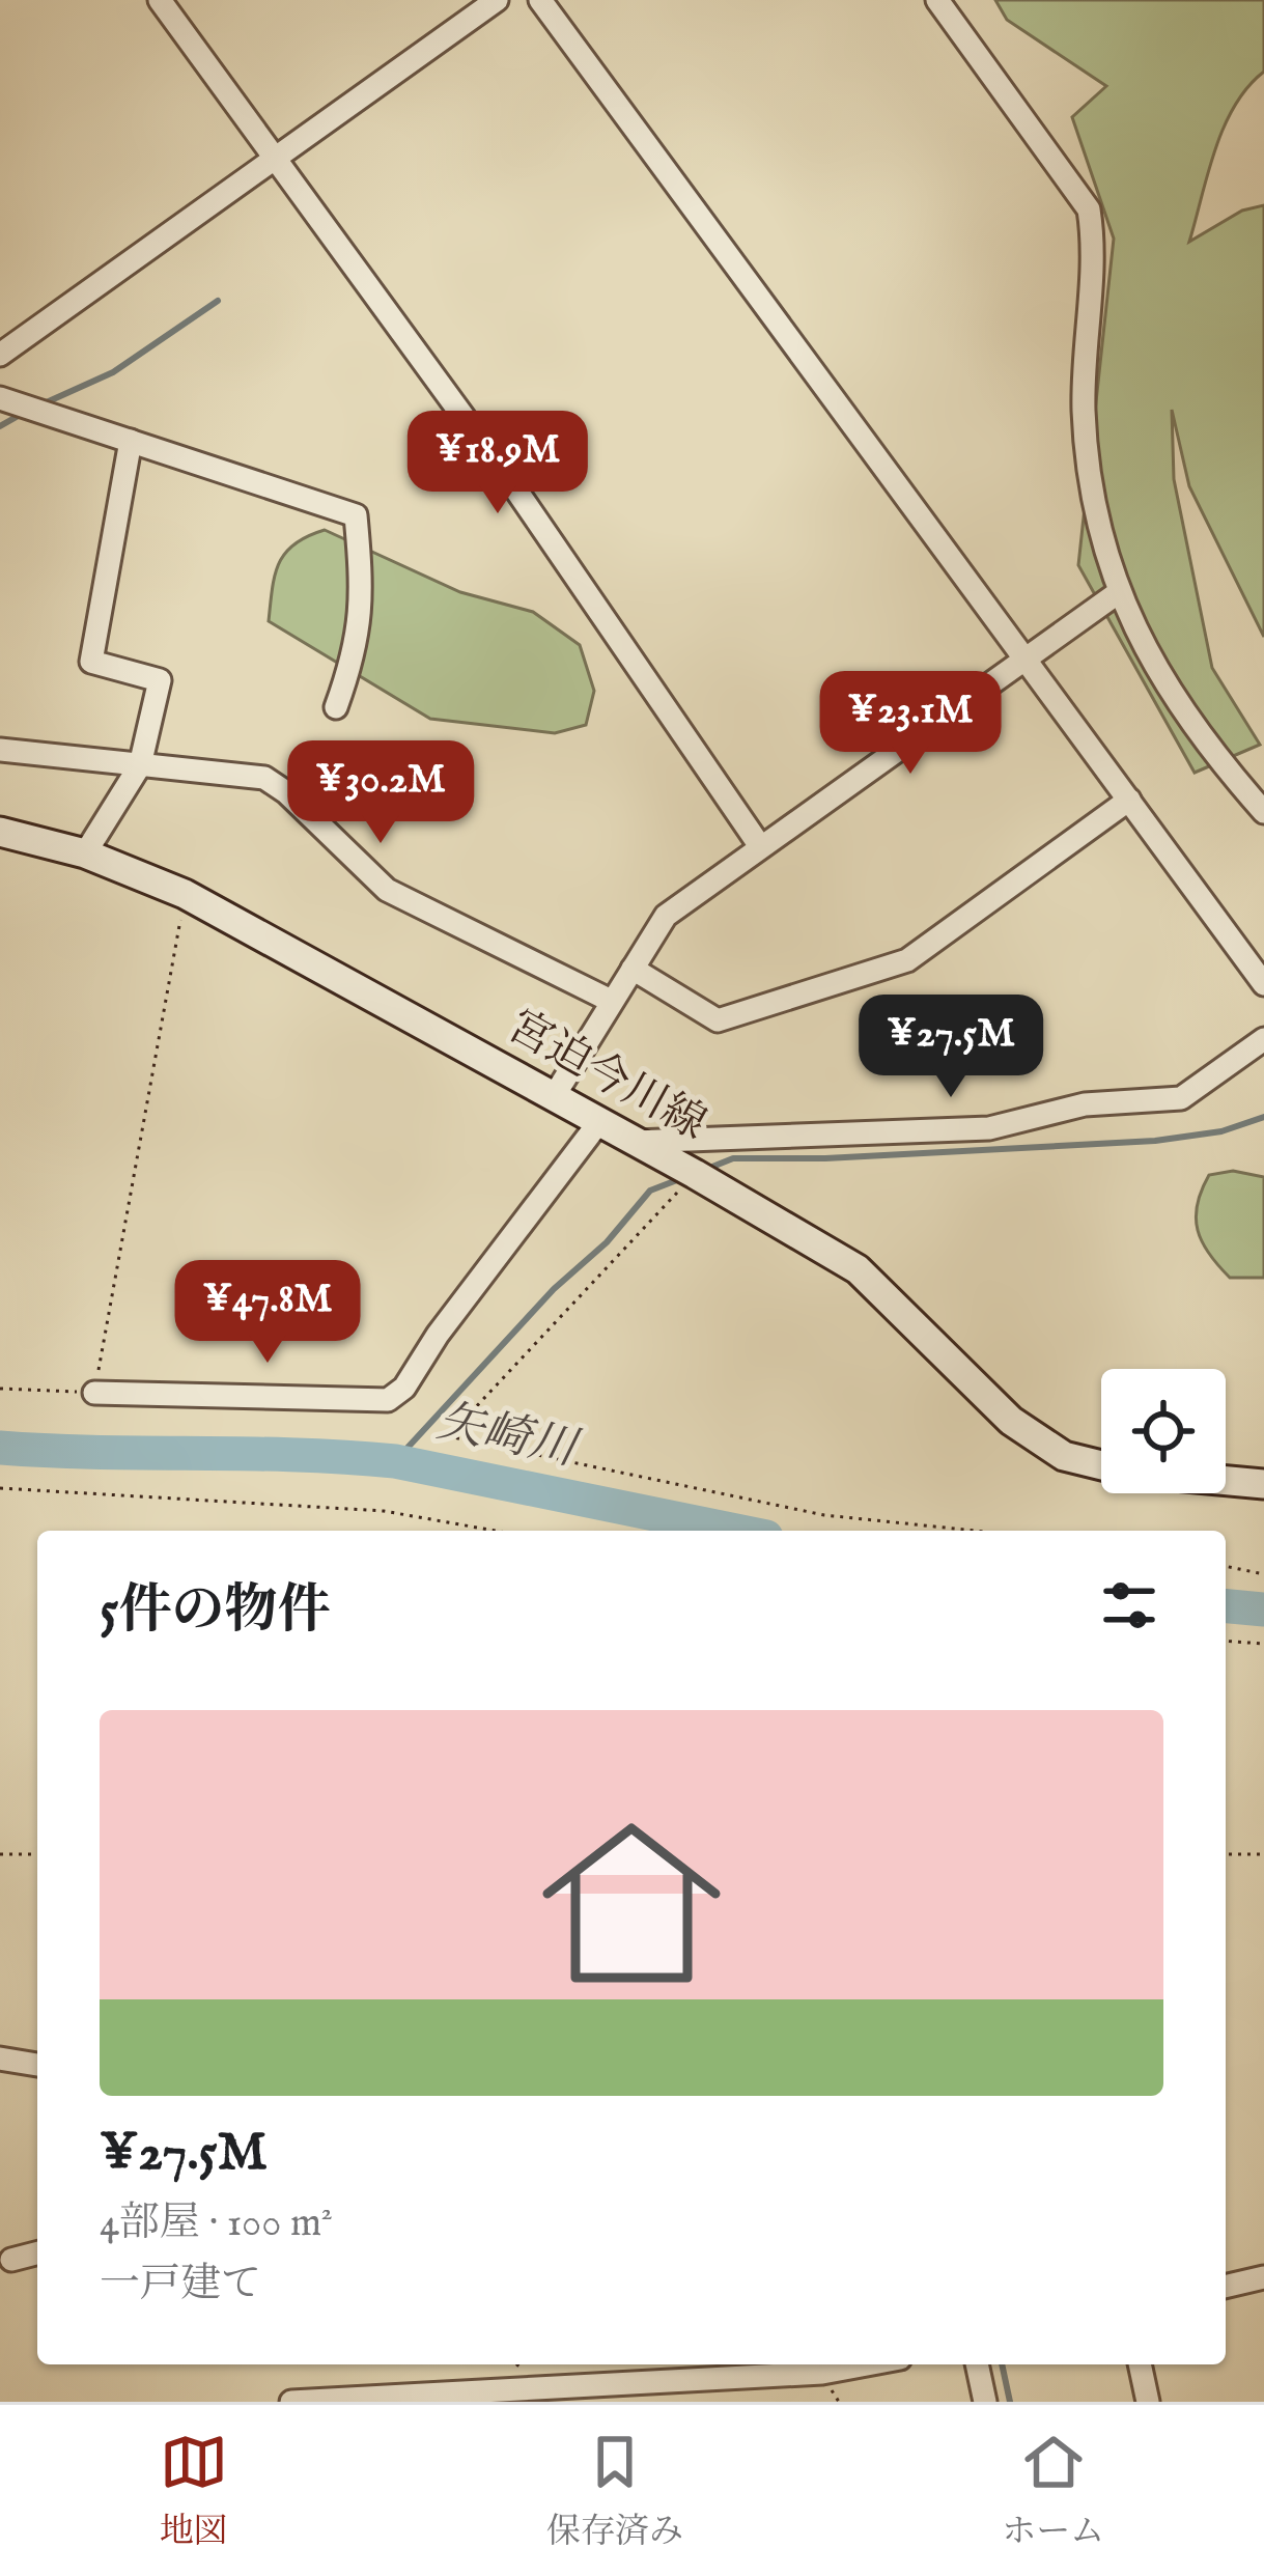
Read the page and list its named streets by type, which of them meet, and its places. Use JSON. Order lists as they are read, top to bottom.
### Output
{
  "streets": {
    "main road": ["宮迫今川線"]
  },
  "water": ["矢崎川"],
  "page": {
    "price": [
      "¥18.9M",
      "¥23.1M",
      "¥30.2M",
      "¥27.5M",
      "¥47.8M"
    ],
    "heading": "5件の物件",
    "list": [
      {
        "name": "¥27.5M",
        "note": "4部屋 · 100 m² · 一戸建て"
      }
    ],
    "tabs": ["地図", "保存済み", "ホーム"]
  }
}
